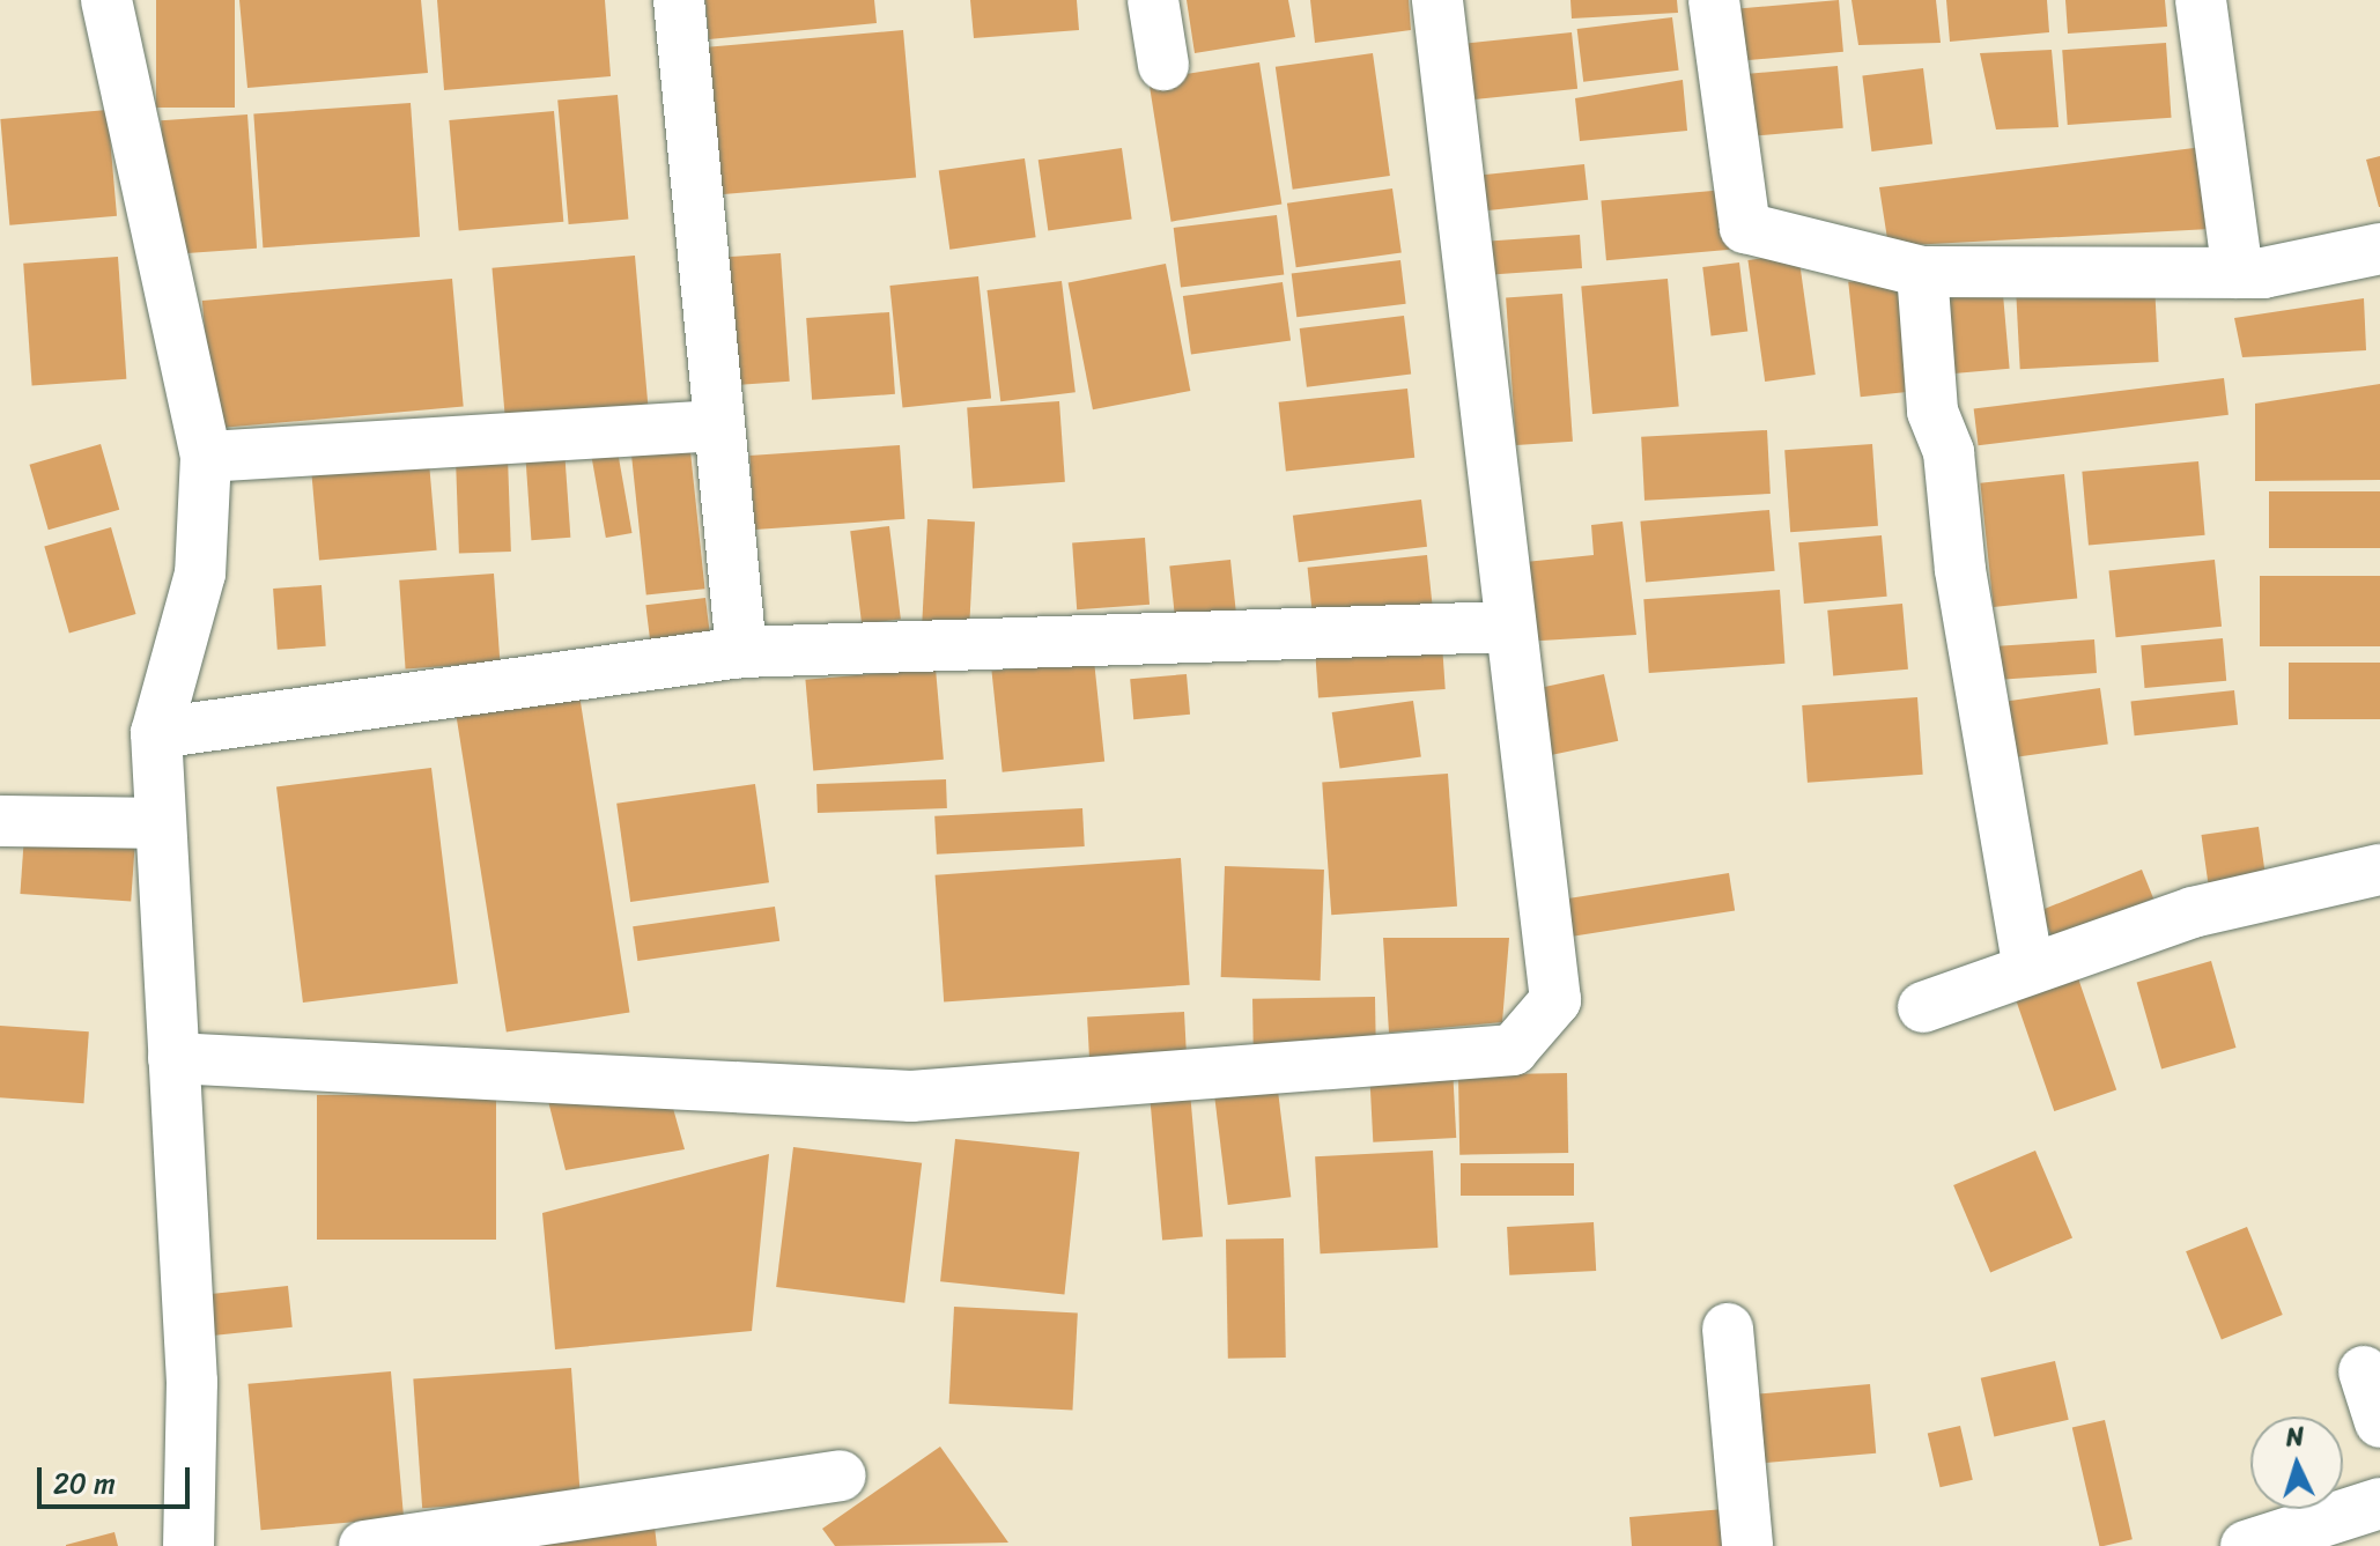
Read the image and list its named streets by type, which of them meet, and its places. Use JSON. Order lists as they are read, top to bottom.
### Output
{
  "scale_bar": "20 m",
  "north": "top"
}
